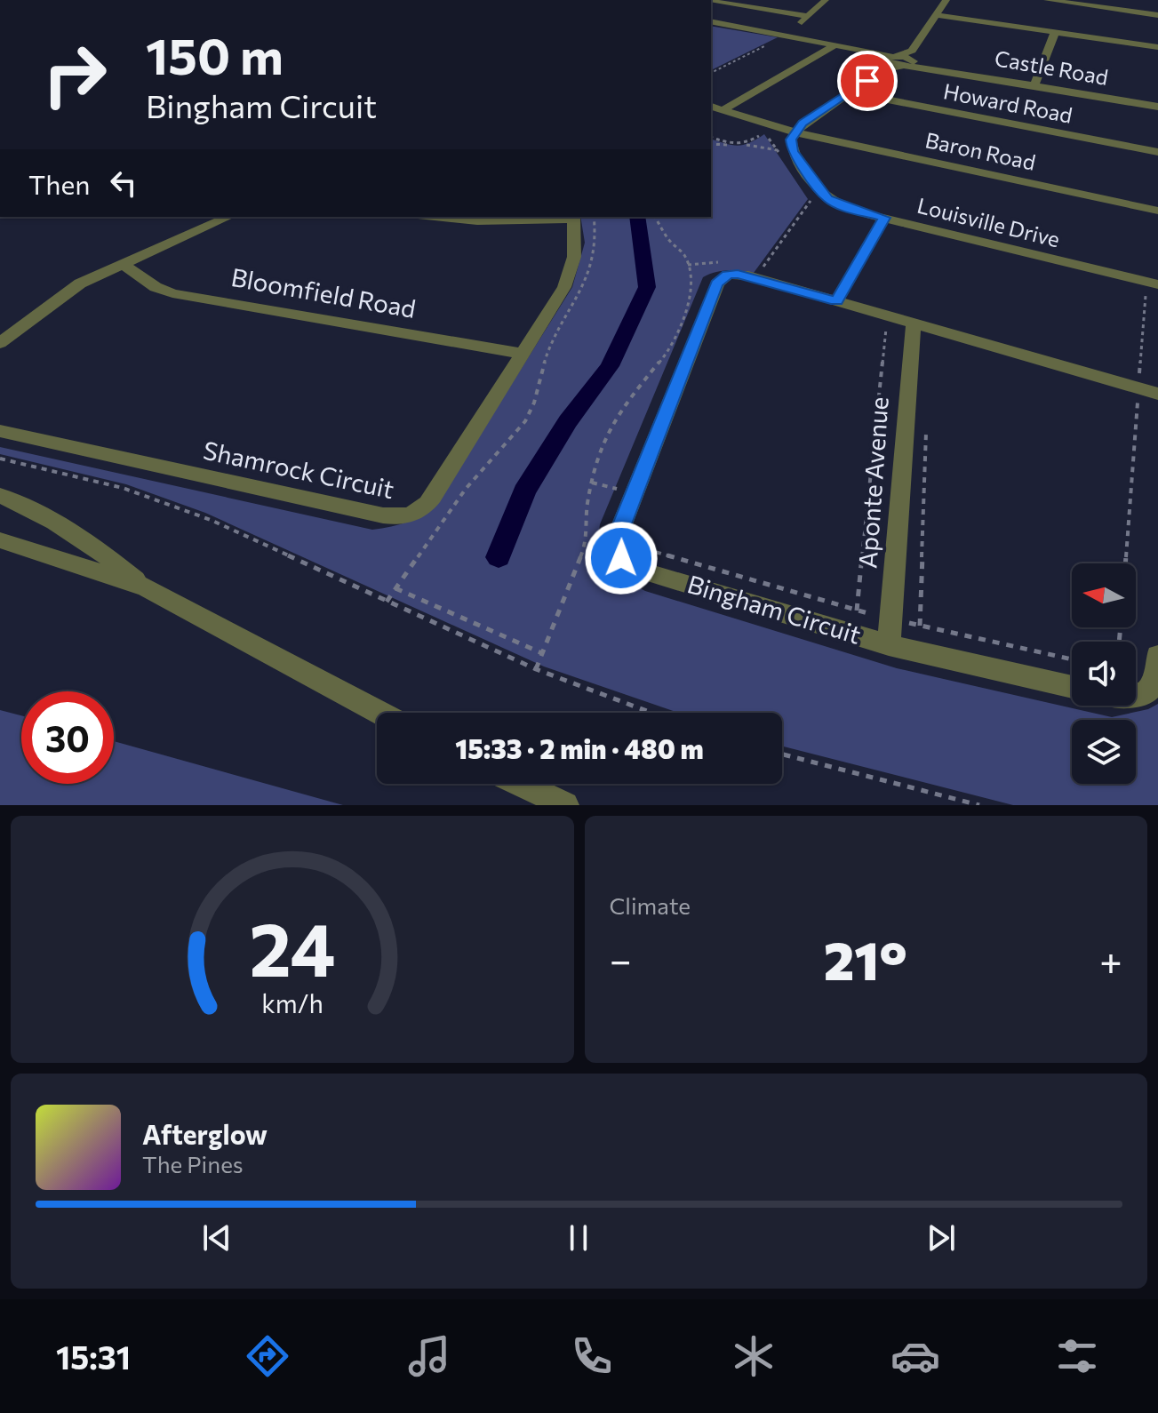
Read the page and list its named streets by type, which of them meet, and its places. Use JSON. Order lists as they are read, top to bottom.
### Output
{
  "streets": {
    "street": [
      "Castle Road",
      "Howard Road",
      "Baron Road",
      "Louisville Drive",
      "Bloomfield Road",
      "Shamrock Circuit",
      "Aponte Avenue",
      "Bingham Circuit"
    ]
  },
  "crossings": [
    ["Baron Road", "Louisville Drive"],
    ["Bloomfield Road", "Shamrock Circuit"],
    ["Aponte Avenue", "Bingham Circuit"]
  ],
  "north": "left",
  "page": {
    "turn": ["150 m", "Bingham Circuit"],
    "then": "Then",
    "limit": "30",
    "trip": "15:33 · 2 min · 480 m",
    "tile": "Climate",
    "heat": ["−", "21°", "+"],
    "song": ["Afterglow", "The Pines"],
    "tabs": "15:31",
    "gauge": ["24", "km/h"]
  }
}
